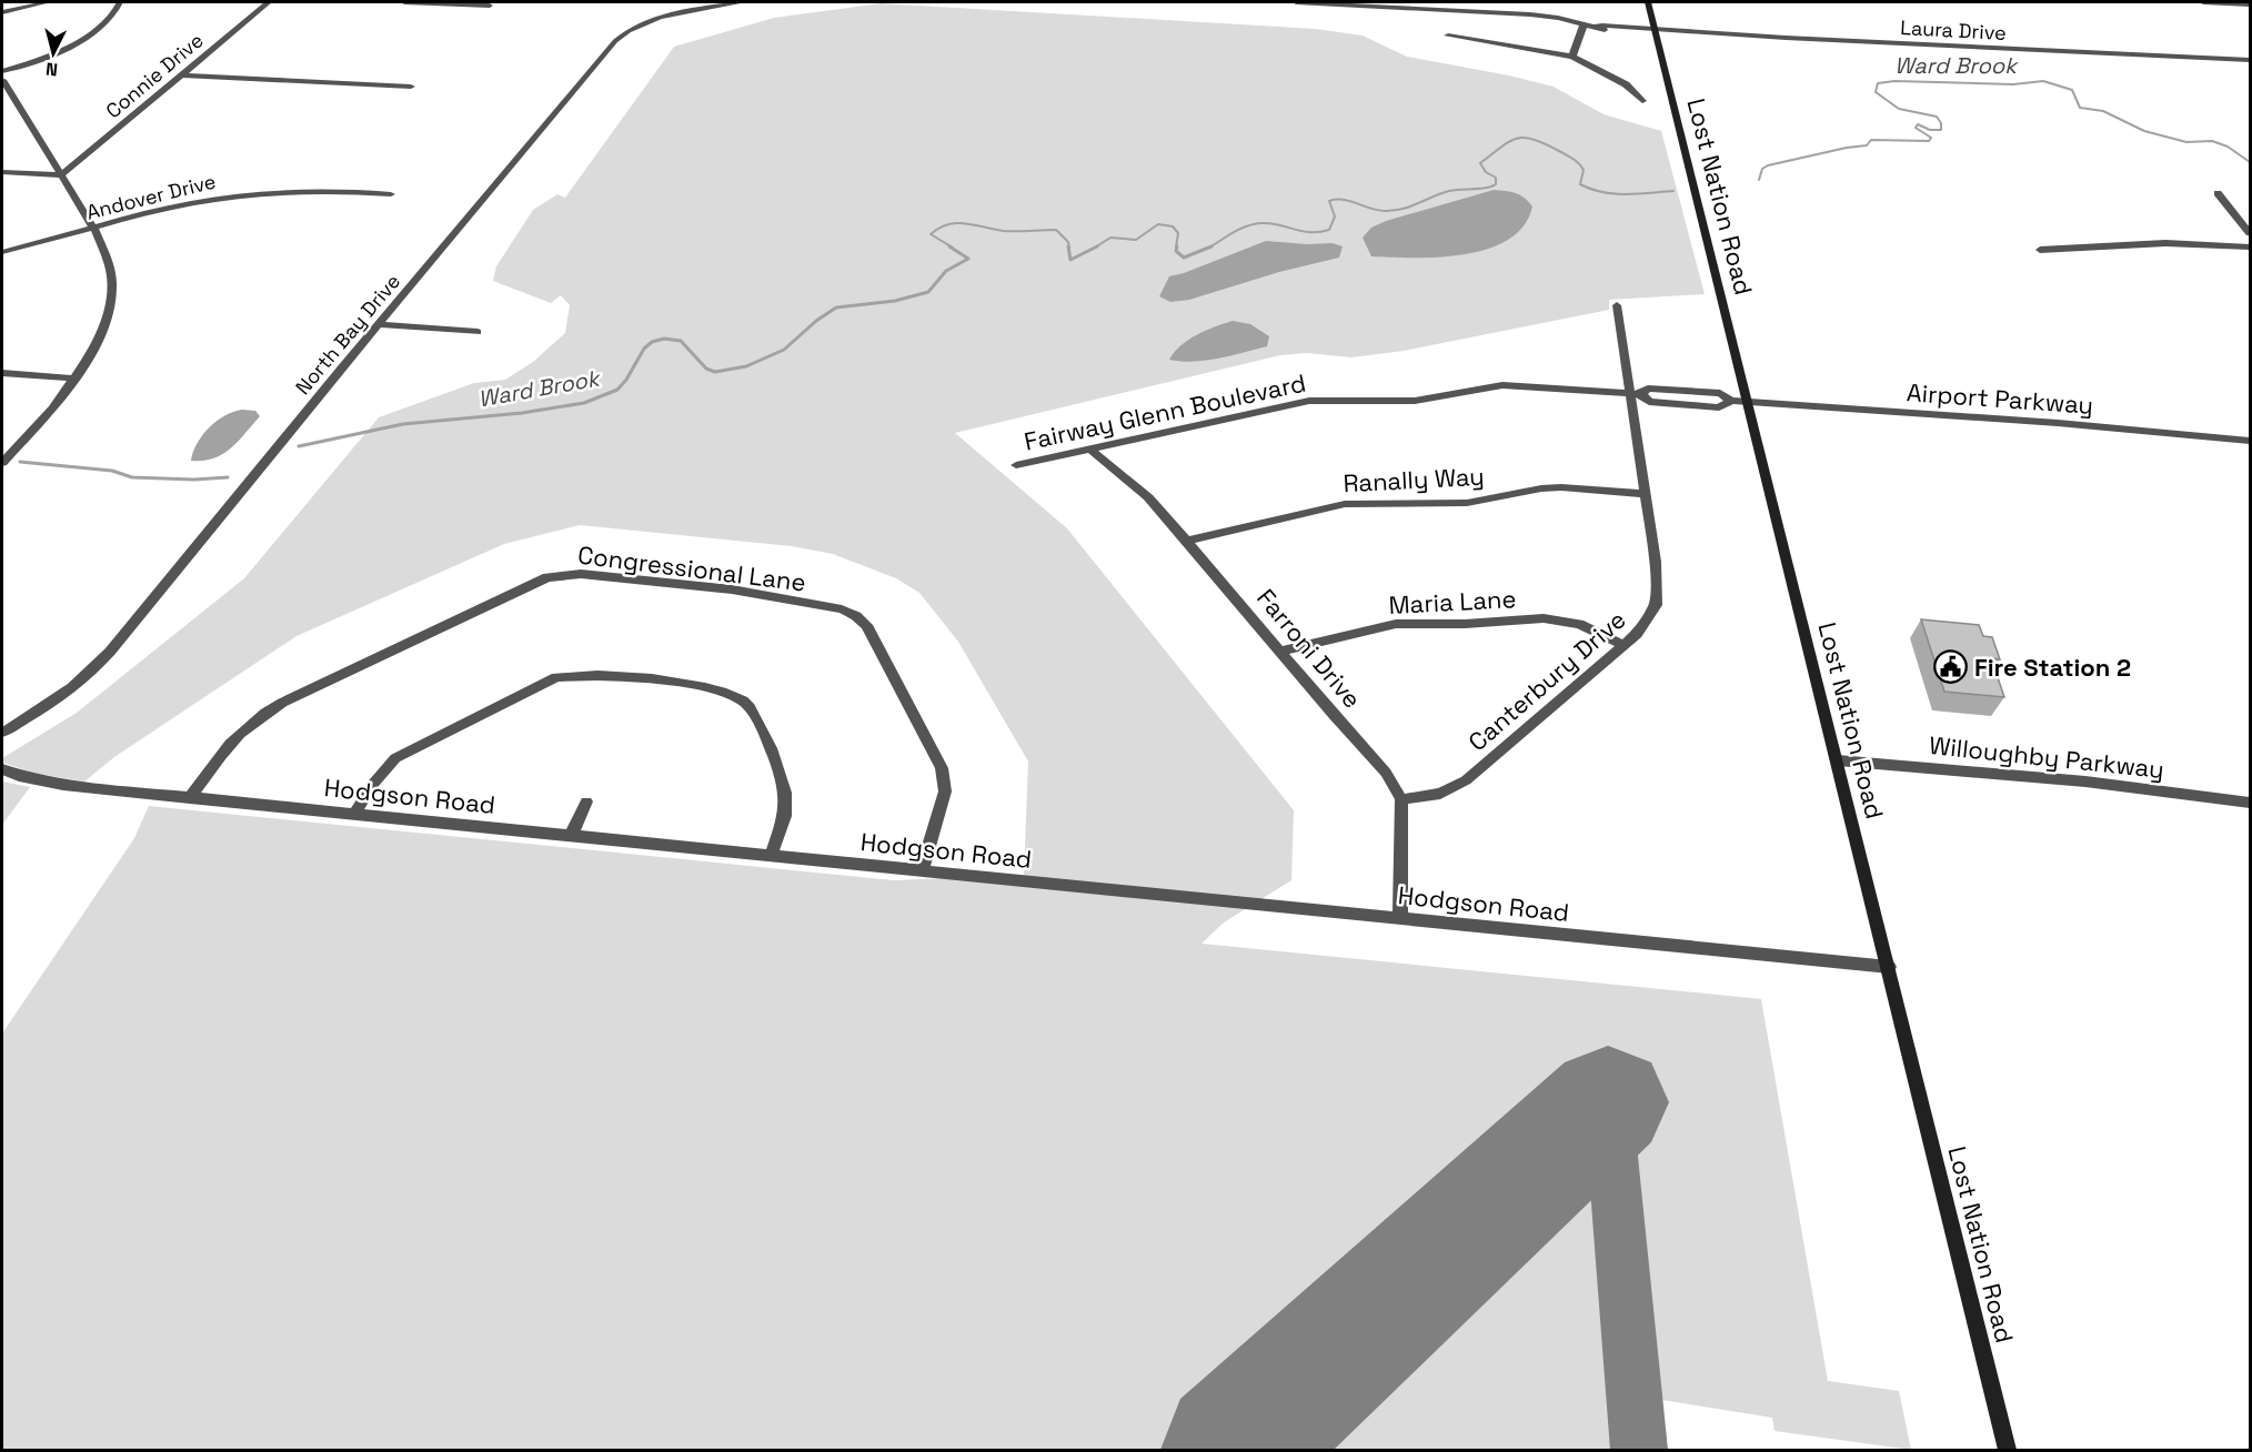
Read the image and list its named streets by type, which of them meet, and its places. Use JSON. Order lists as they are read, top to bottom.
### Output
{
  "streets": {
    "street": [
      "Laura Drive",
      "Connie Drive",
      "Andover Drive",
      "Lost Nation Road",
      "North Bay Drive",
      "Airport Parkway",
      "Fairway Glenn Boulevard",
      "Ranally Way",
      "Congressional Lane",
      "Maria Lane",
      "Farroni Drive",
      "Canterbury Drive",
      "Willoughby Parkway",
      "Hodgson Road"
    ]
  },
  "crossings": [
    ["Laura Drive", "Lost Nation Road"],
    ["Lost Nation Road", "Airport Parkway"],
    ["Lost Nation Road", "Fairway Glenn Boulevard"],
    ["Lost Nation Road", "Willoughby Parkway"],
    ["Lost Nation Road", "Hodgson Road"],
    ["Airport Parkway", "Fairway Glenn Boulevard"],
    ["Fairway Glenn Boulevard", "Farroni Drive"],
    ["Fairway Glenn Boulevard", "Canterbury Drive"],
    ["Ranally Way", "Farroni Drive"],
    ["Ranally Way", "Canterbury Drive"],
    ["Congressional Lane", "Hodgson Road"],
    ["Maria Lane", "Farroni Drive"],
    ["Maria Lane", "Canterbury Drive"],
    ["Farroni Drive", "Canterbury Drive"]
  ],
  "water": ["Ward Brook"],
  "places": {
    "public building": ["Fire Station 2"]
  },
  "north": "bottom"
}
